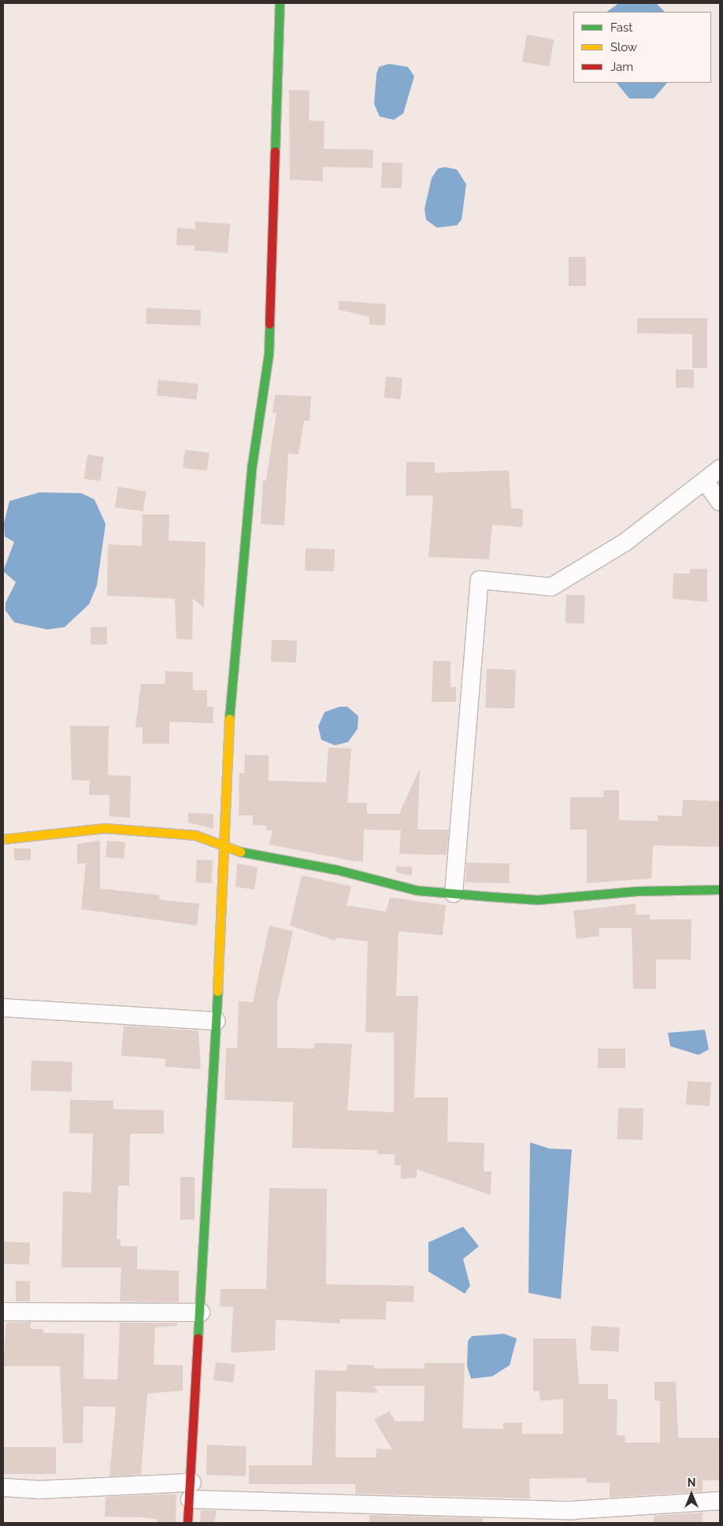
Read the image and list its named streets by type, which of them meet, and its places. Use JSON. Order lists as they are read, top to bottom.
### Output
{
  "legend": ["Fast", "Slow", "Jam"],
  "north": "top"
}
